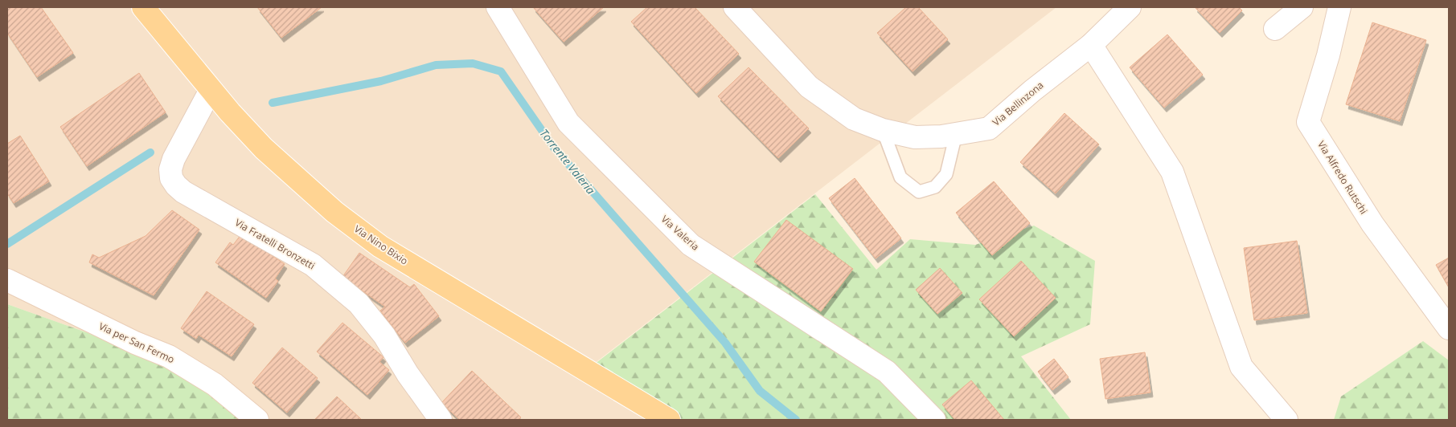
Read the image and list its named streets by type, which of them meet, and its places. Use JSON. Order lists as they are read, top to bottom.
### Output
{
  "streets": {
    "main road": ["Via Nino Bixio"],
    "street": [
      "Via Bellinzona",
      "Via Alfredo Rutschi",
      "Via Valeria",
      "Via Fratelli Bronzetti",
      "Via per San Fermo"
    ]
  },
  "crossings": [
    ["Via Fratelli Bronzetti", "Via Nino Bixio"]
  ],
  "water": ["Torrente Valeria"]
}
